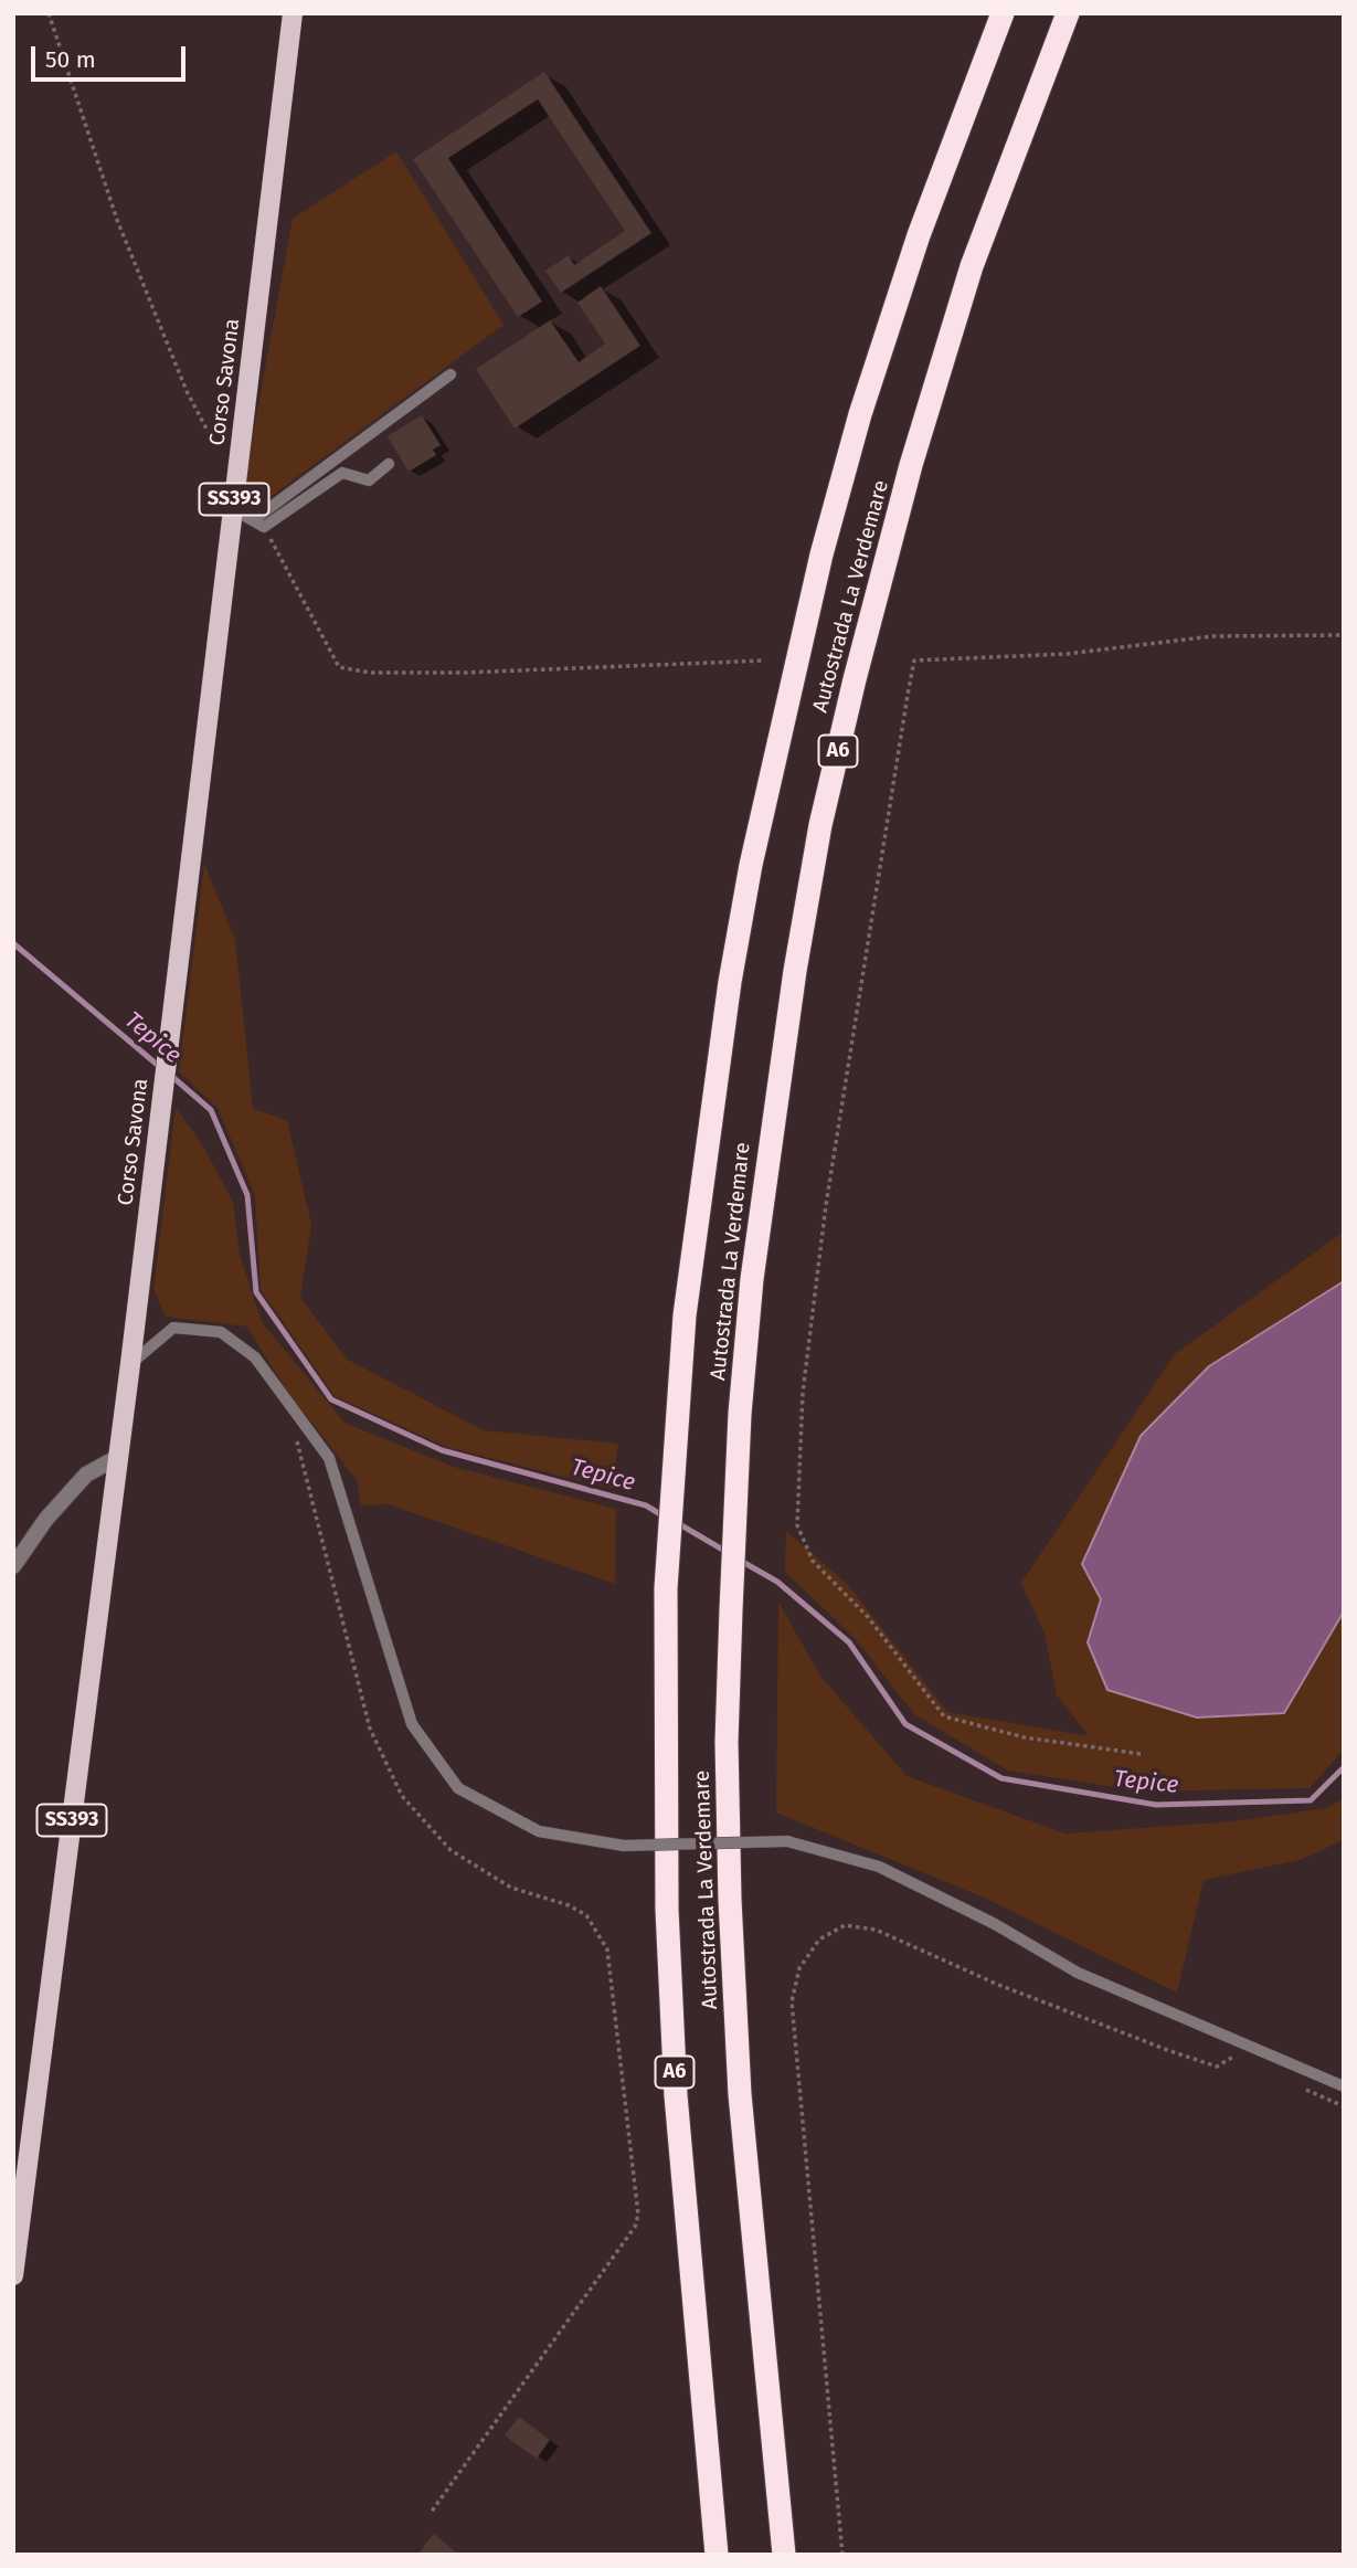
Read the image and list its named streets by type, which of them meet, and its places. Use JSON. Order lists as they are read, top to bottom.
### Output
{
  "streets": {
    "highway": ["Autostrada La Verdemare", "A6"],
    "main road": ["Corso Savona", "SS393"]
  },
  "water": ["Tepice"],
  "scale_bar": "50 m"
}
